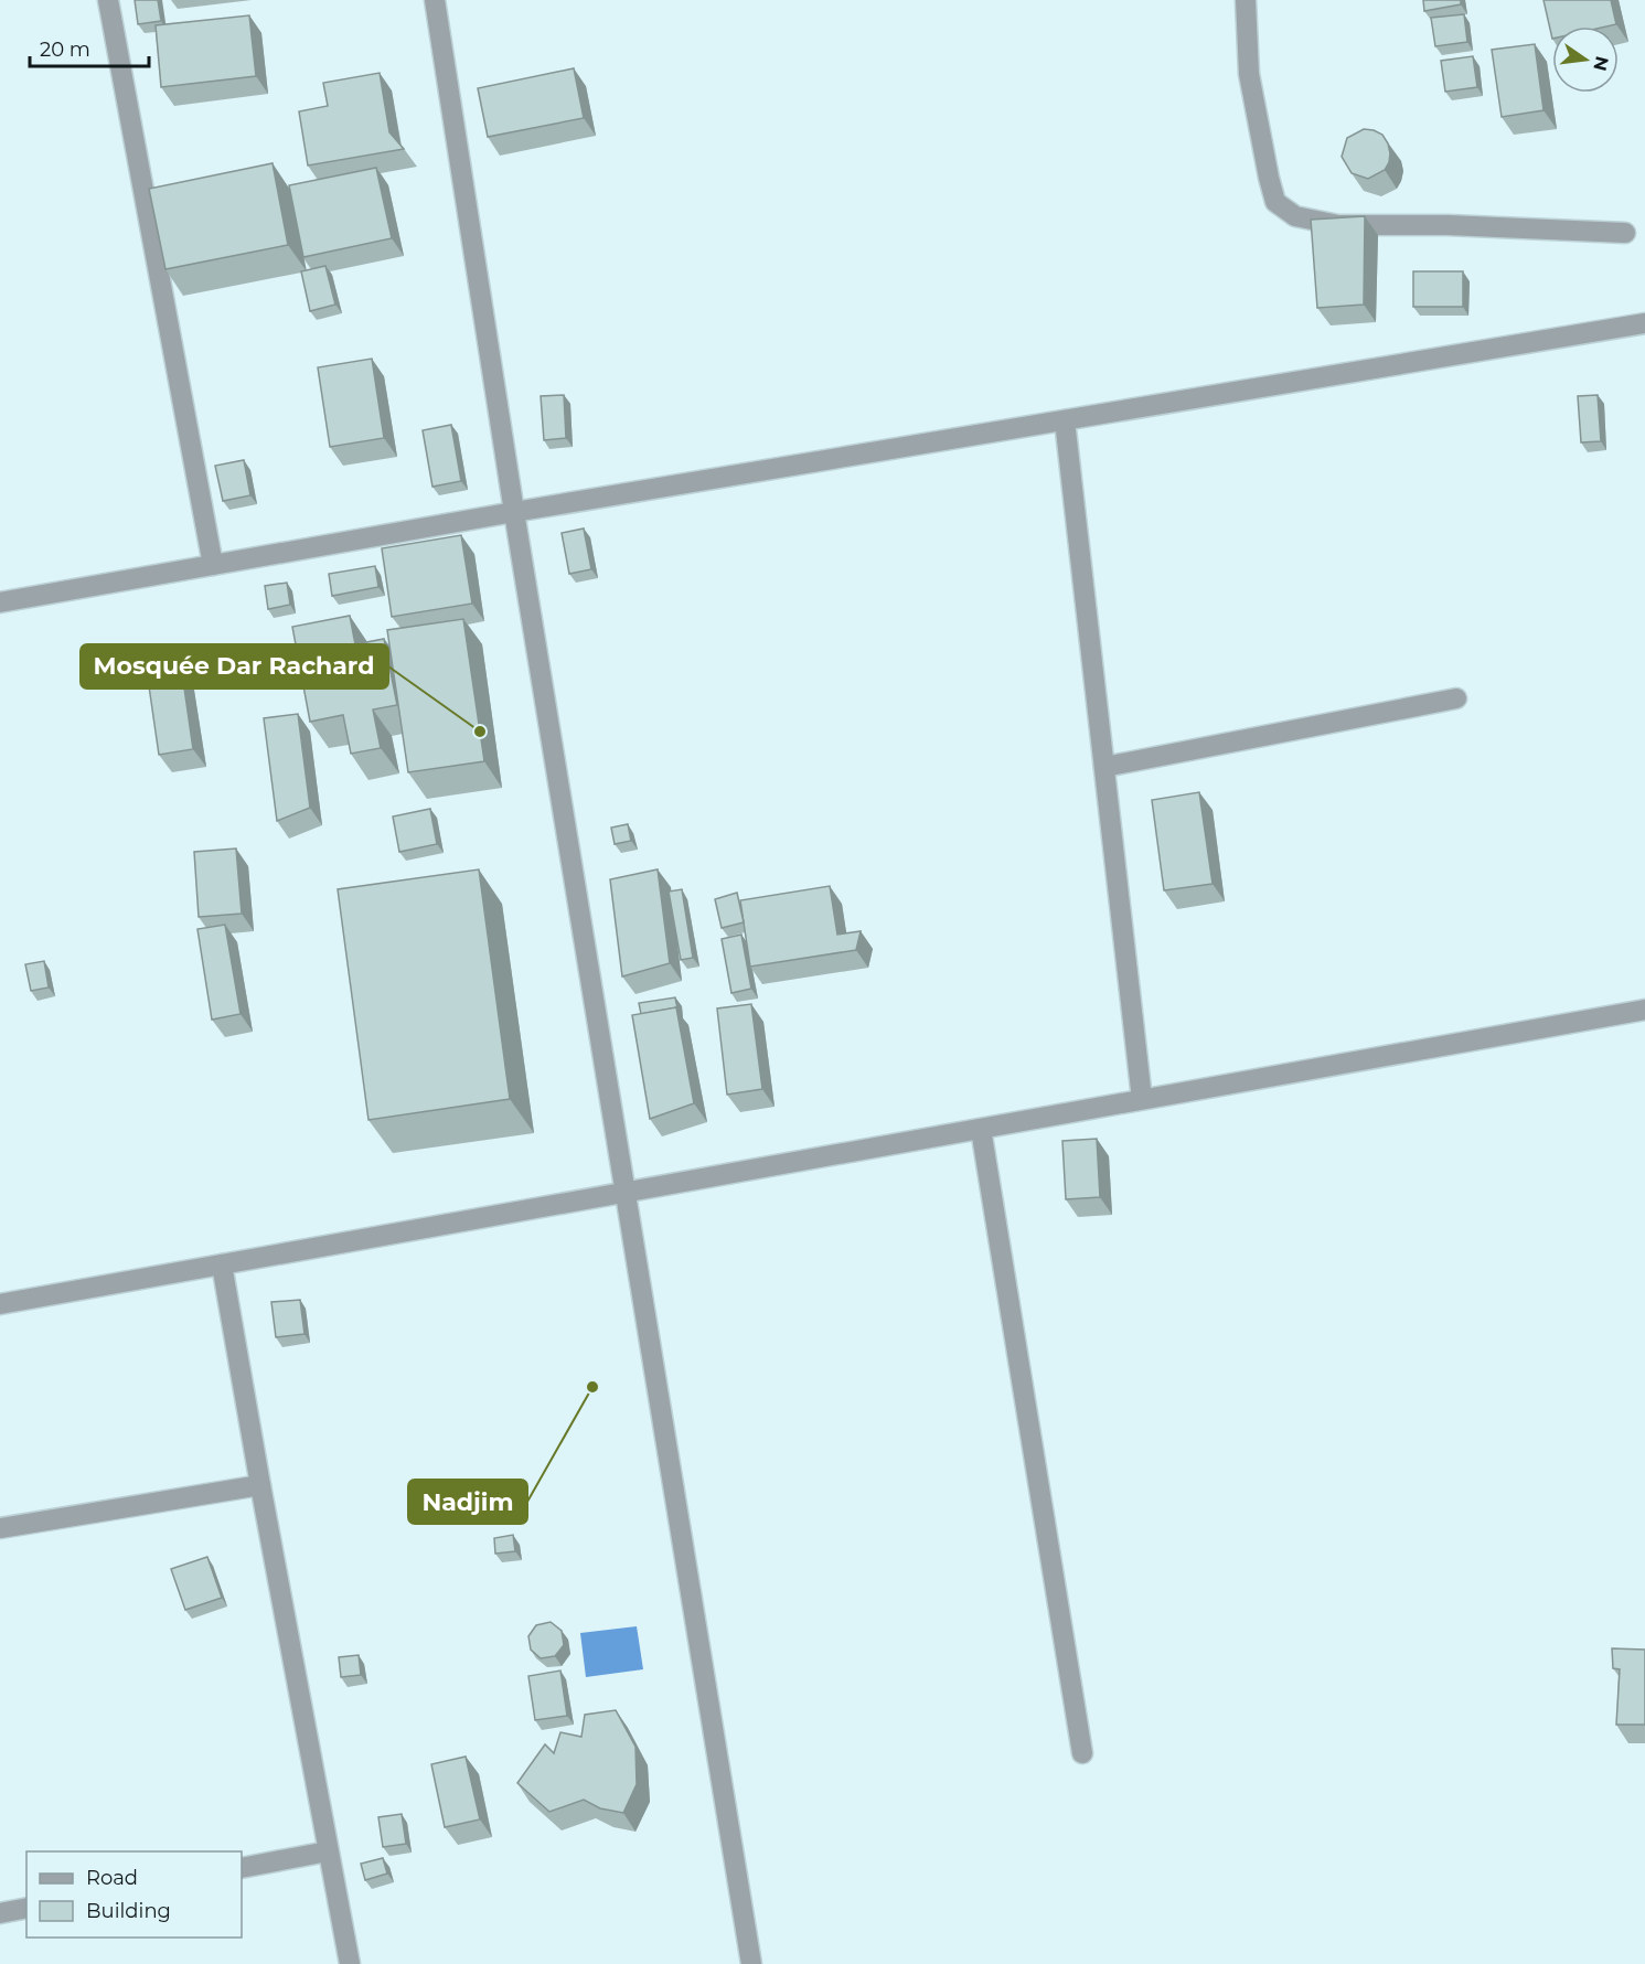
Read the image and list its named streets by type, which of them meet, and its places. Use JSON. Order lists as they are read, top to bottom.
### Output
{
  "places": ["Mosquée Dar Rachard", "Nadjim"],
  "legend": ["Road", "Building"],
  "scale_bar": "20 m",
  "north": "right"
}
